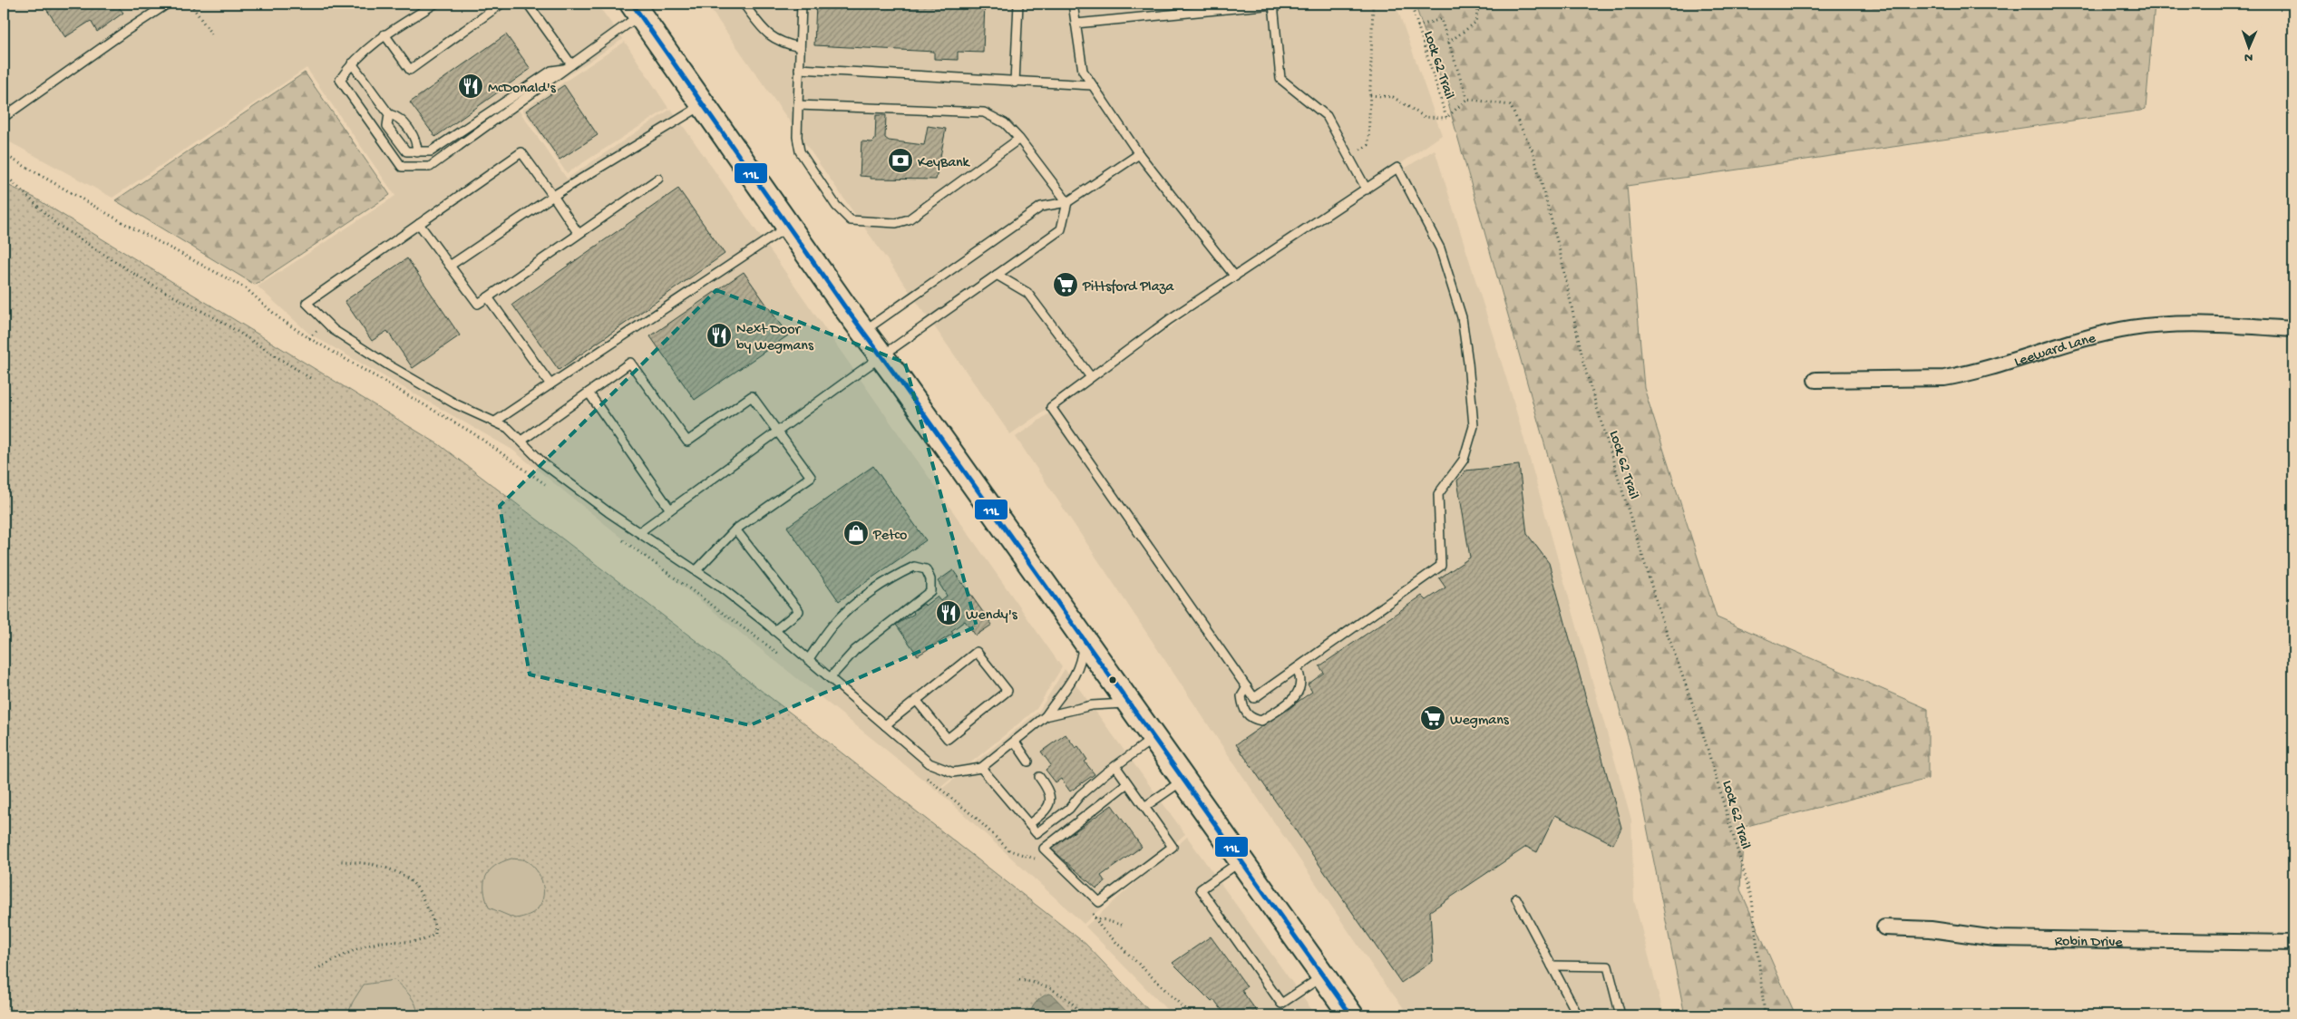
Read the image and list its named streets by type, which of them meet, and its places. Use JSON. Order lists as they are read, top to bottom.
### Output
{
  "streets": {
    "street": ["Leeward Lane", "Robin Drive"],
    "path": ["Lock 62 Trail"]
  },
  "places": {
    "restaurant": ["McDonald's", "Next Door by Wegmans", "Wendy's"],
    "bank": ["KeyBank"],
    "supermarket": ["Pittsford Plaza", "Wegmans"],
    "shop": ["Petco"]
  },
  "lines": ["transit line 11L"],
  "north": "bottom"
}
